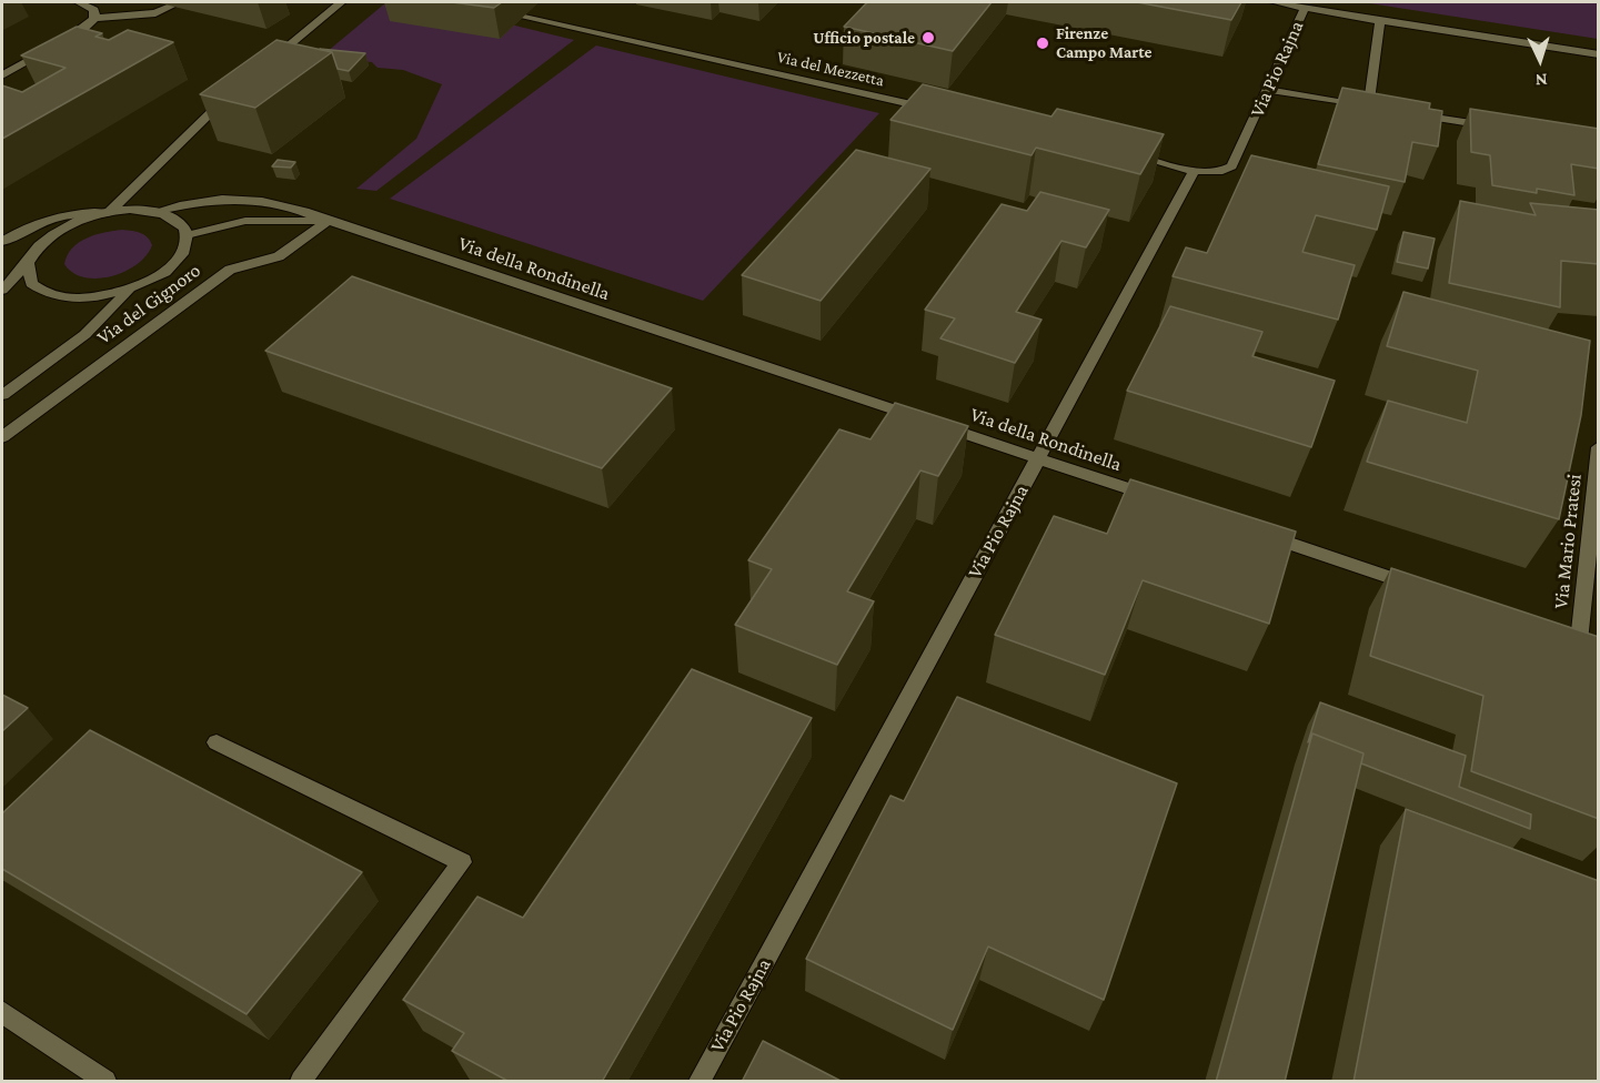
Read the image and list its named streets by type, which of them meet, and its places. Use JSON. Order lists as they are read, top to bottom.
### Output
{
  "streets": {
    "street": [
      "Via del Mezzetta",
      "Via Pio Rajna",
      "Via della Rondinella",
      "Via del Gignoro",
      "Via Mario Pratesi"
    ]
  },
  "crossings": [
    ["Via Pio Rajna", "Via della Rondinella"],
    ["Via della Rondinella", "Via del Gignoro"]
  ],
  "places": ["Ufficio postale", "Firenze Campo Marte"],
  "north": "bottom"
}
